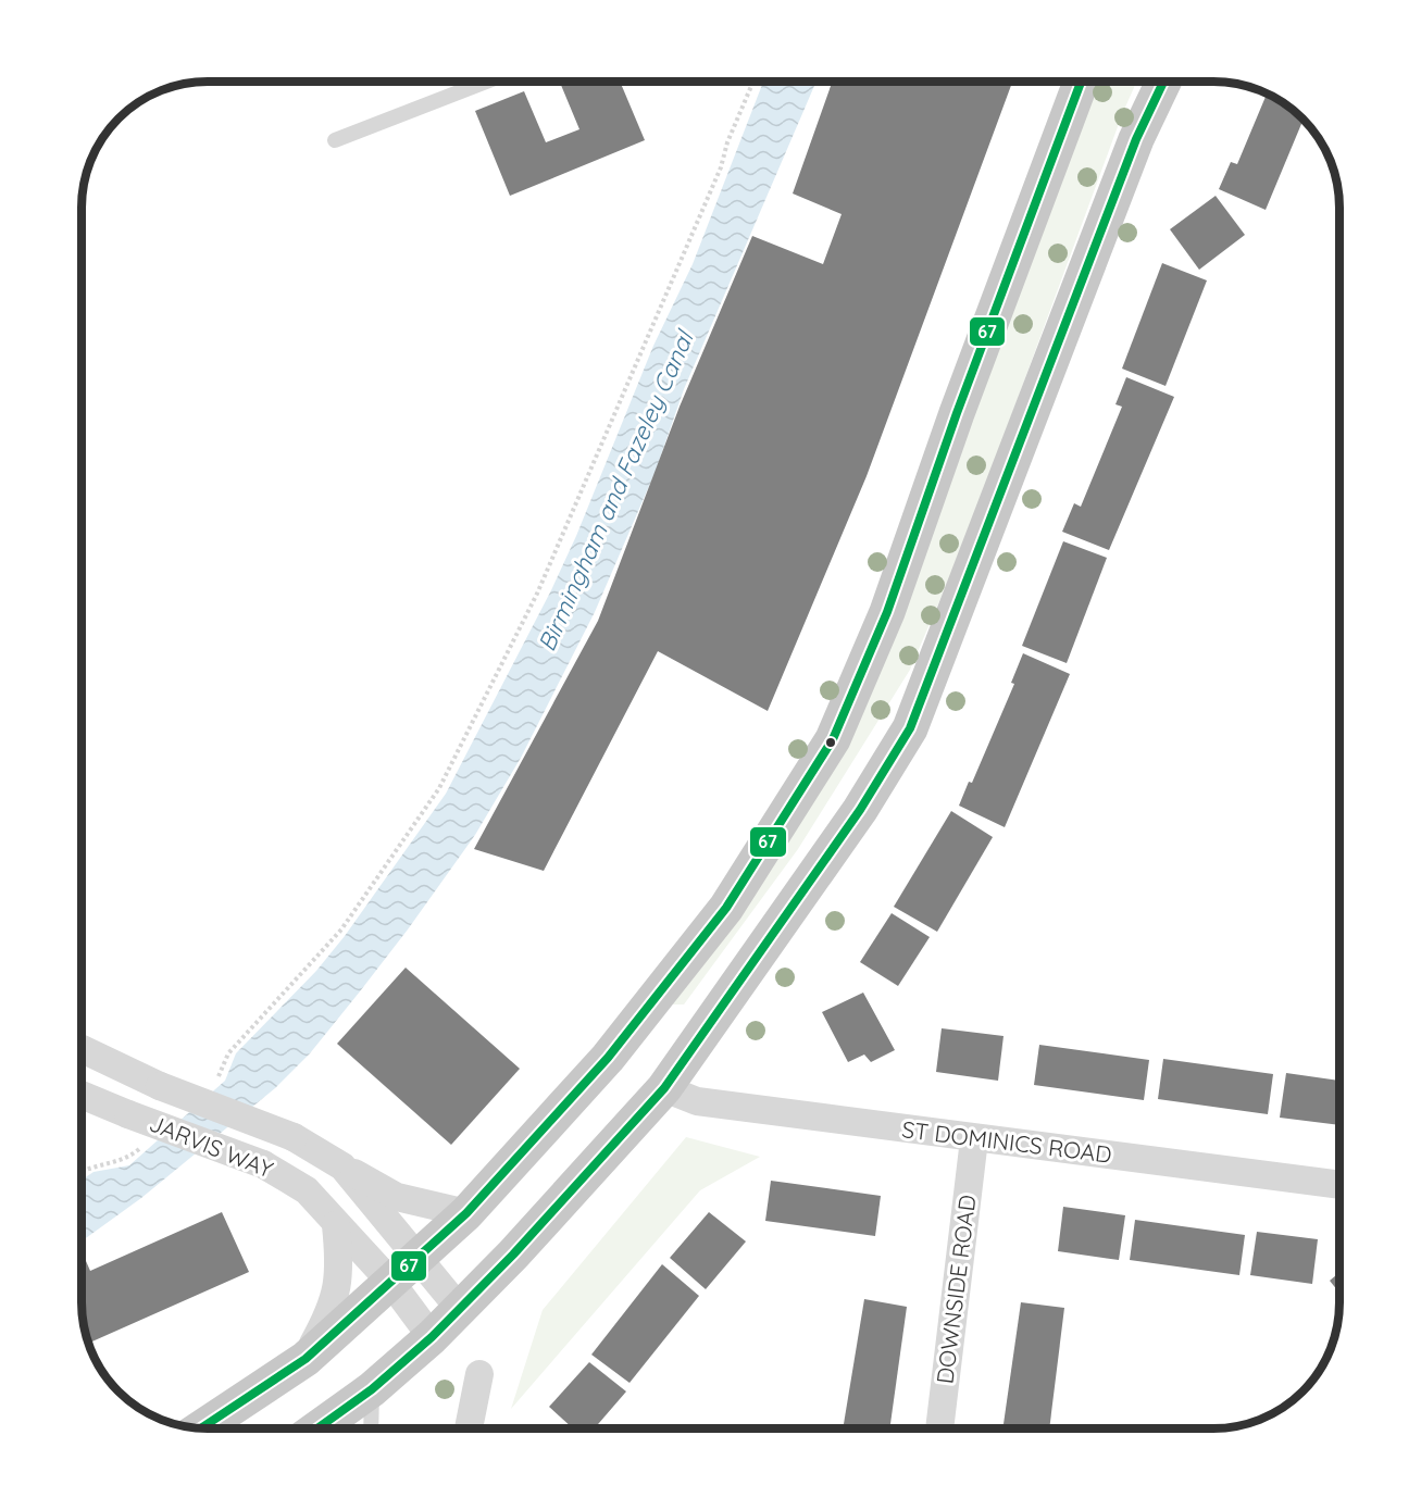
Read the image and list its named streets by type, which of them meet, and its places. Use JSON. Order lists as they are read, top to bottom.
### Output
{
  "streets": {
    "street": ["ST DOMINICS ROAD", "JARVIS WAY", "DOWNSIDE ROAD"]
  },
  "crossings": [
    ["ST DOMINICS ROAD", "DOWNSIDE ROAD"]
  ],
  "water": ["Birmingham and Fazeley Canal"],
  "lines": ["transit line 67"]
}
